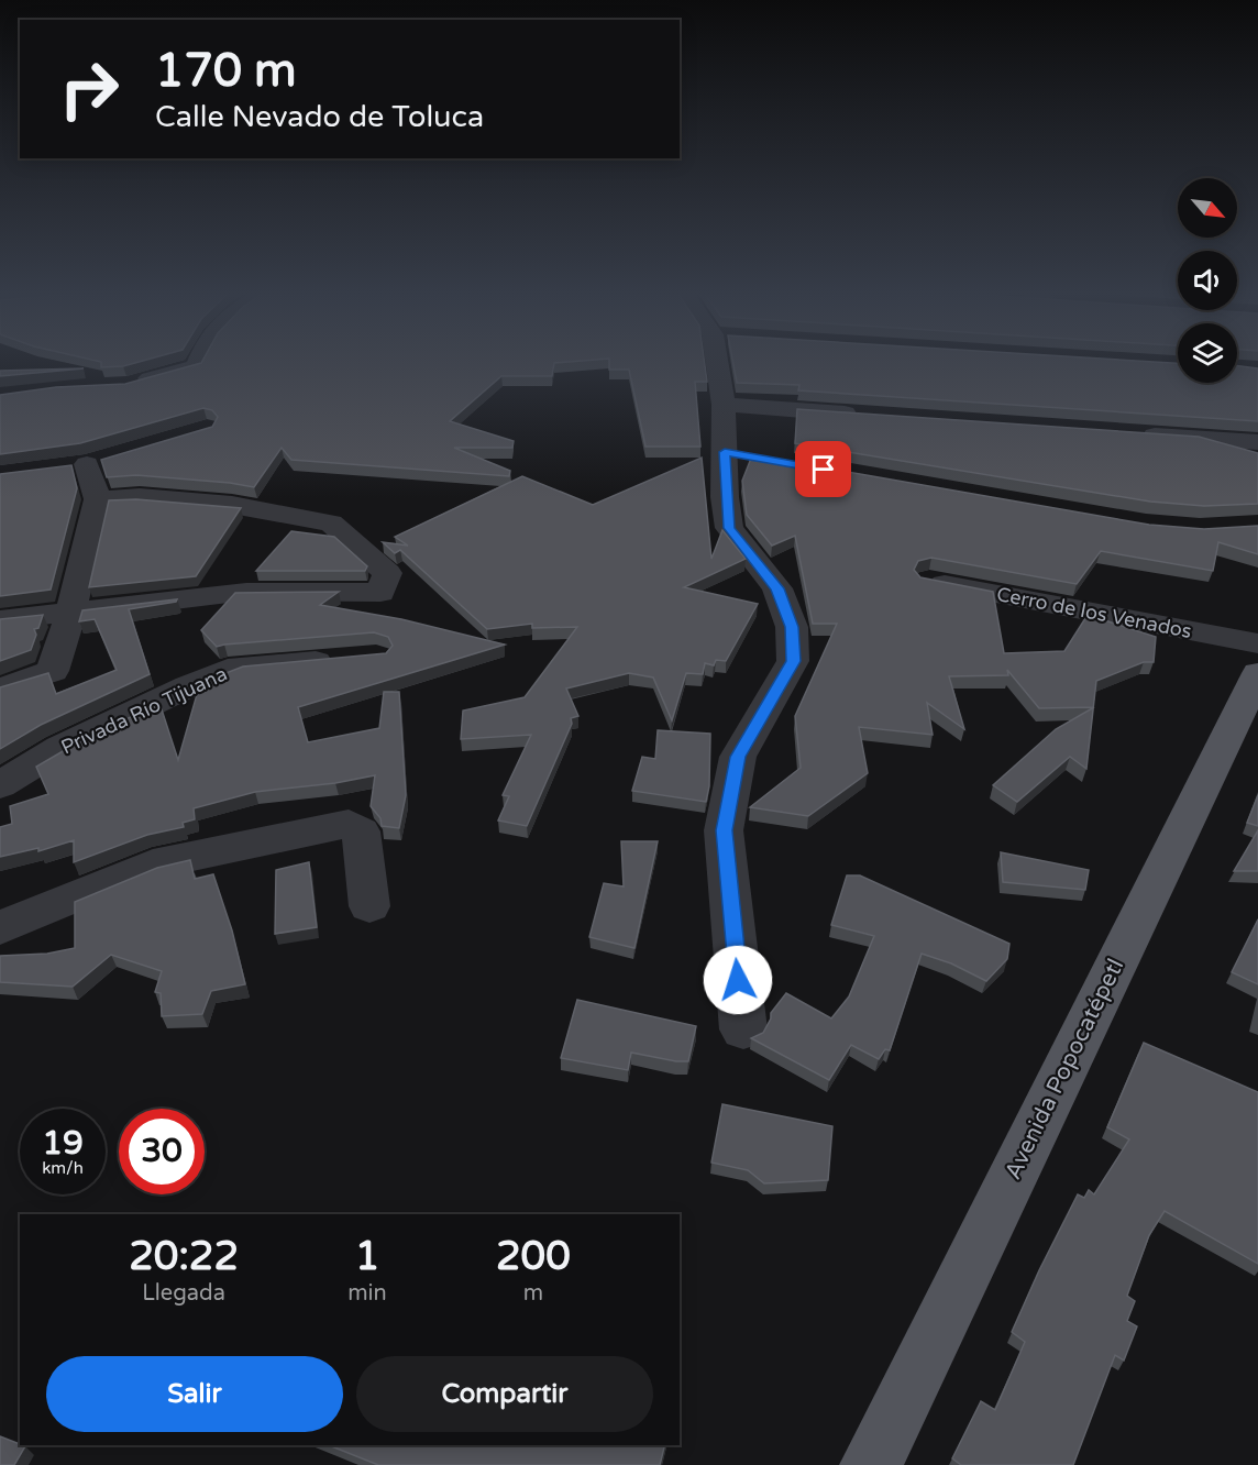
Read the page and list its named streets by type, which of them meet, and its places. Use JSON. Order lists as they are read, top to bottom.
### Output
{
  "streets": {
    "main road": ["Avenida Popocatépetl"],
    "street": ["Cerro de los Venados", "Privada Río Tijuana"]
  },
  "north": "bottom right",
  "page": {
    "turn": ["170 m", "Calle Nevado de Toluca"],
    "speed": "19 km/h",
    "limit": "30",
    "eta": [
      "20:22",
      "Llegada",
      "1",
      "min",
      "200",
      "m"
    ],
    "buttons": ["Salir", "Compartir"]
  }
}
